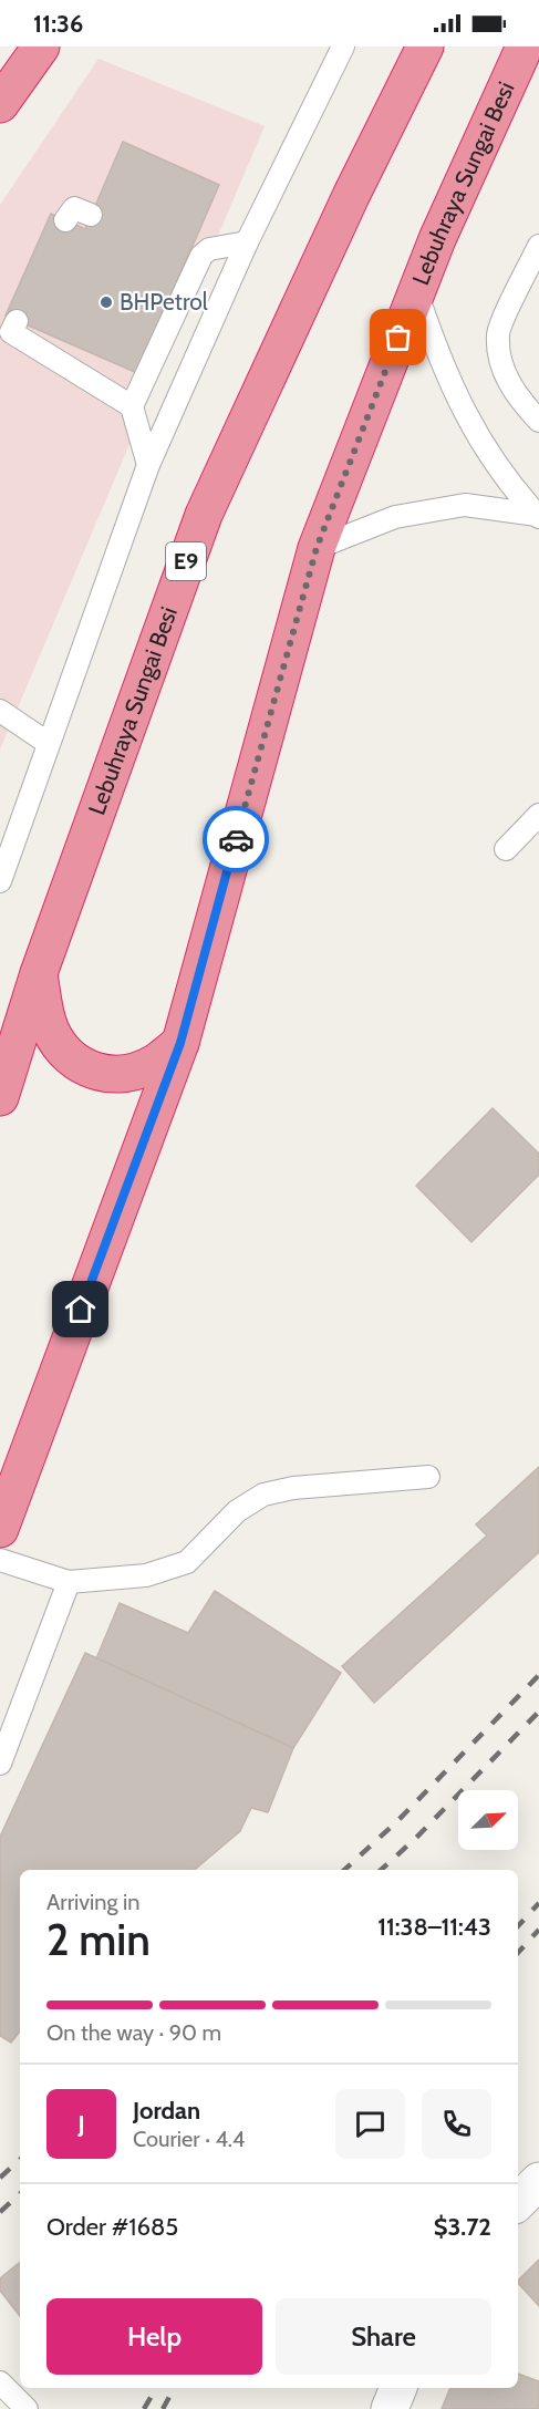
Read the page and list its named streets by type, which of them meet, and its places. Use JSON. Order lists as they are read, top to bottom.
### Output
{
  "streets": {
    "highway": ["Lebuhraya Sungai Besi", "E9"]
  },
  "places": ["BHPetrol"],
  "north": "top right",
  "page": {
    "status": "11:36",
    "heading": ["2 min", "Arriving in", "11:38–11:43"],
    "panel": [
      "Jordan",
      "Courier · 4.4",
      "Order #1685",
      "$3.72"
    ],
    "bar": "On the way · 90 m",
    "round": "J",
    "buttons": ["Help", "Share"]
  }
}
